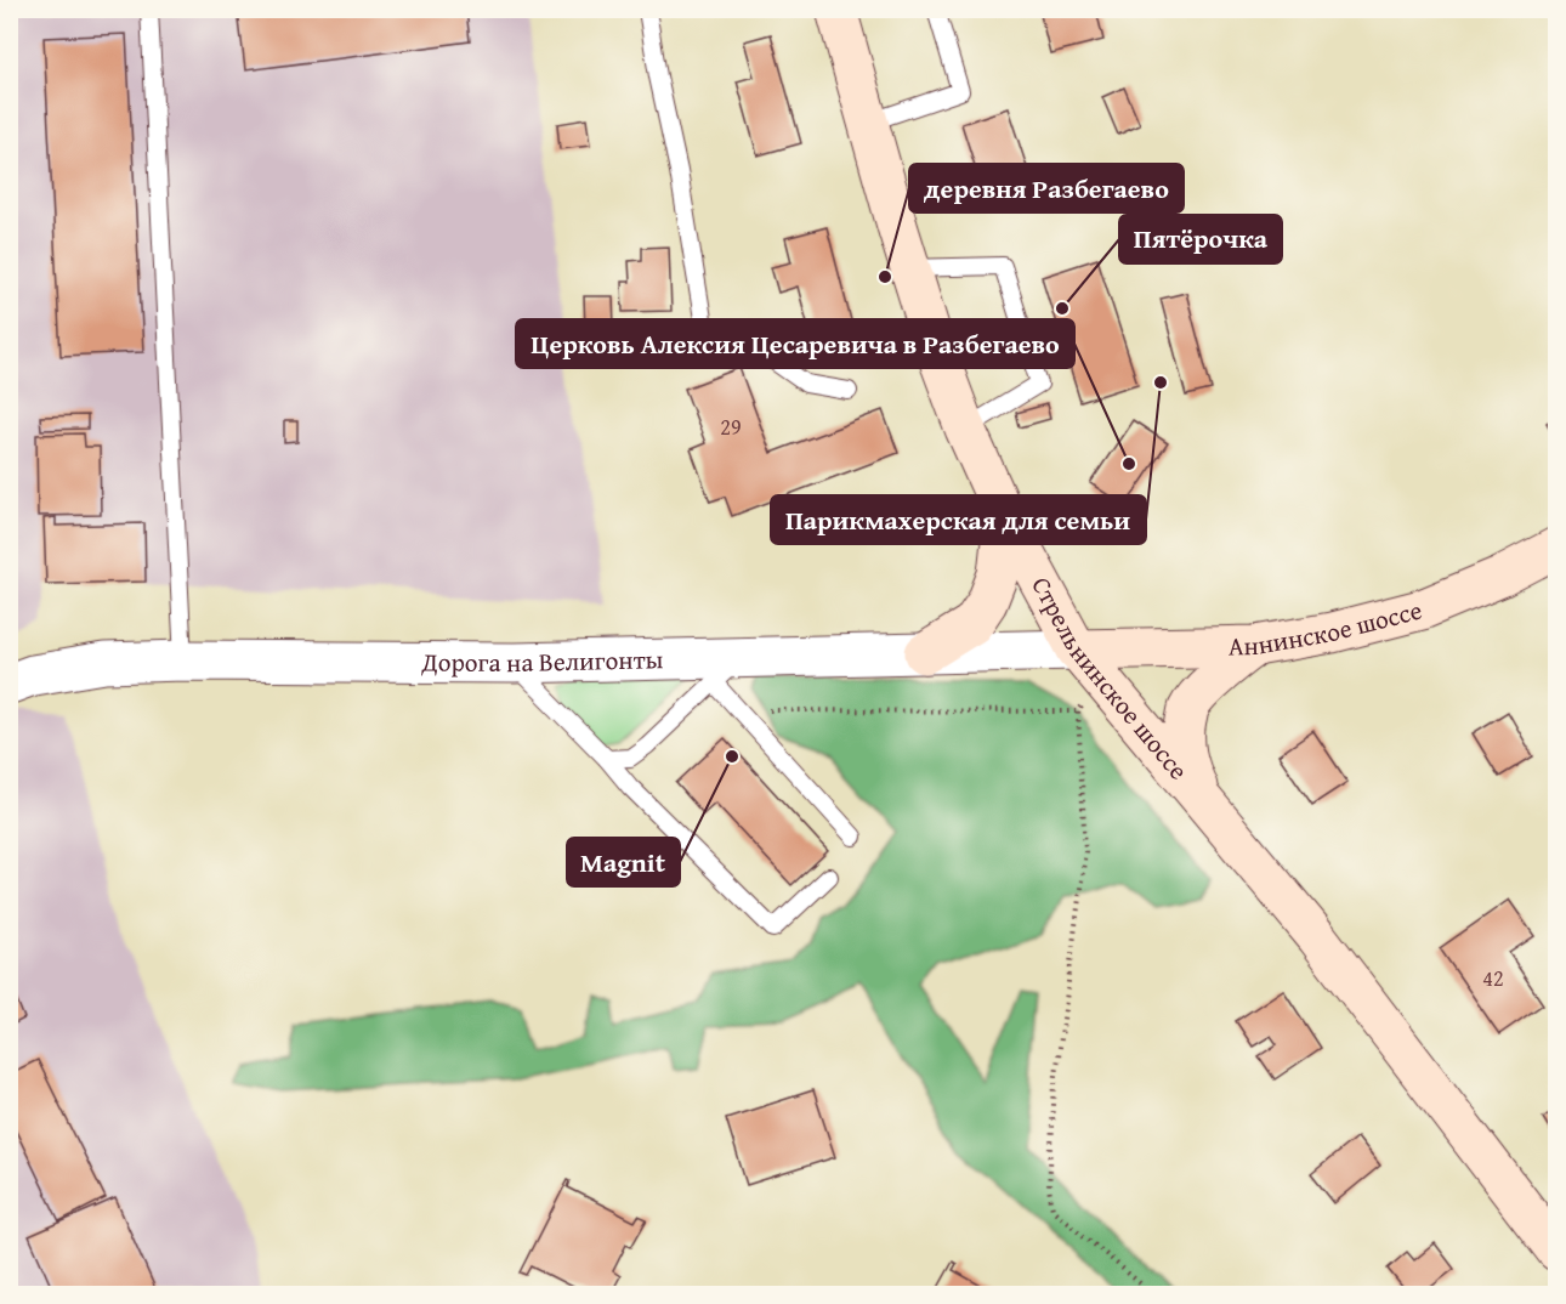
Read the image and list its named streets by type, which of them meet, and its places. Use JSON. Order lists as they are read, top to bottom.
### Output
{
  "streets": {
    "main road": ["Аннинское шоссе", "Стрельнинское шоссе"],
    "street": ["Дорога на Велигонты"]
  },
  "crossings": [
    ["Аннинское шоссе", "Дорога на Велигонты"],
    ["Аннинское шоссе", "Стрельнинское шоссе"],
    ["Дорога на Велигонты", "Стрельнинское шоссе"]
  ],
  "places": [
    "деревня Разбегаево",
    "Пятёрочка",
    "Парикмахерская для семьи",
    "Церковь Алексия Цесаревича в Разбегаево",
    "Magnit"
  ],
  "house_numbers": ["29", "42"]
}
